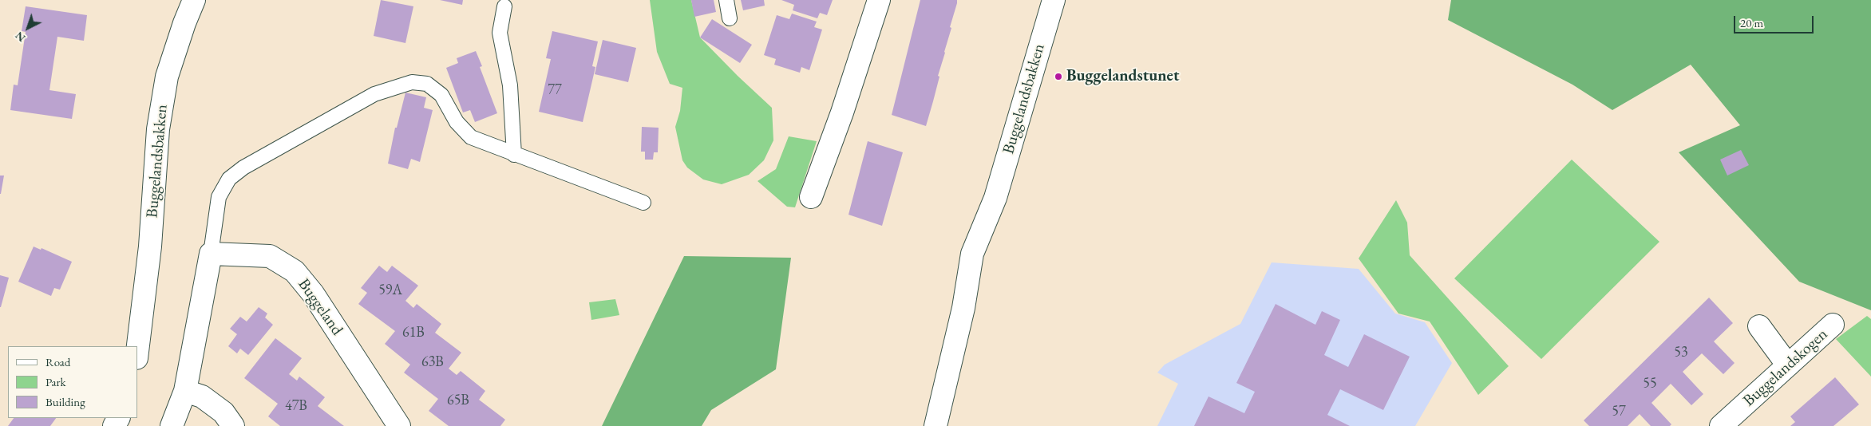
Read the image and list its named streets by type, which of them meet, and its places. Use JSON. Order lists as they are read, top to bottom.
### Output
{
  "streets": {
    "street": ["Buggelandsbakken", "Buggeland", "Buggelandskogen"]
  },
  "places": ["Buggelandstunet"],
  "house_numbers": [
    "77",
    "59A",
    "61B",
    "53",
    "63B",
    "55",
    "65B",
    "47B",
    "57"
  ],
  "legend": ["Road", "Park", "Building"],
  "scale_bar": "20 m",
  "north": "bottom left"
}
